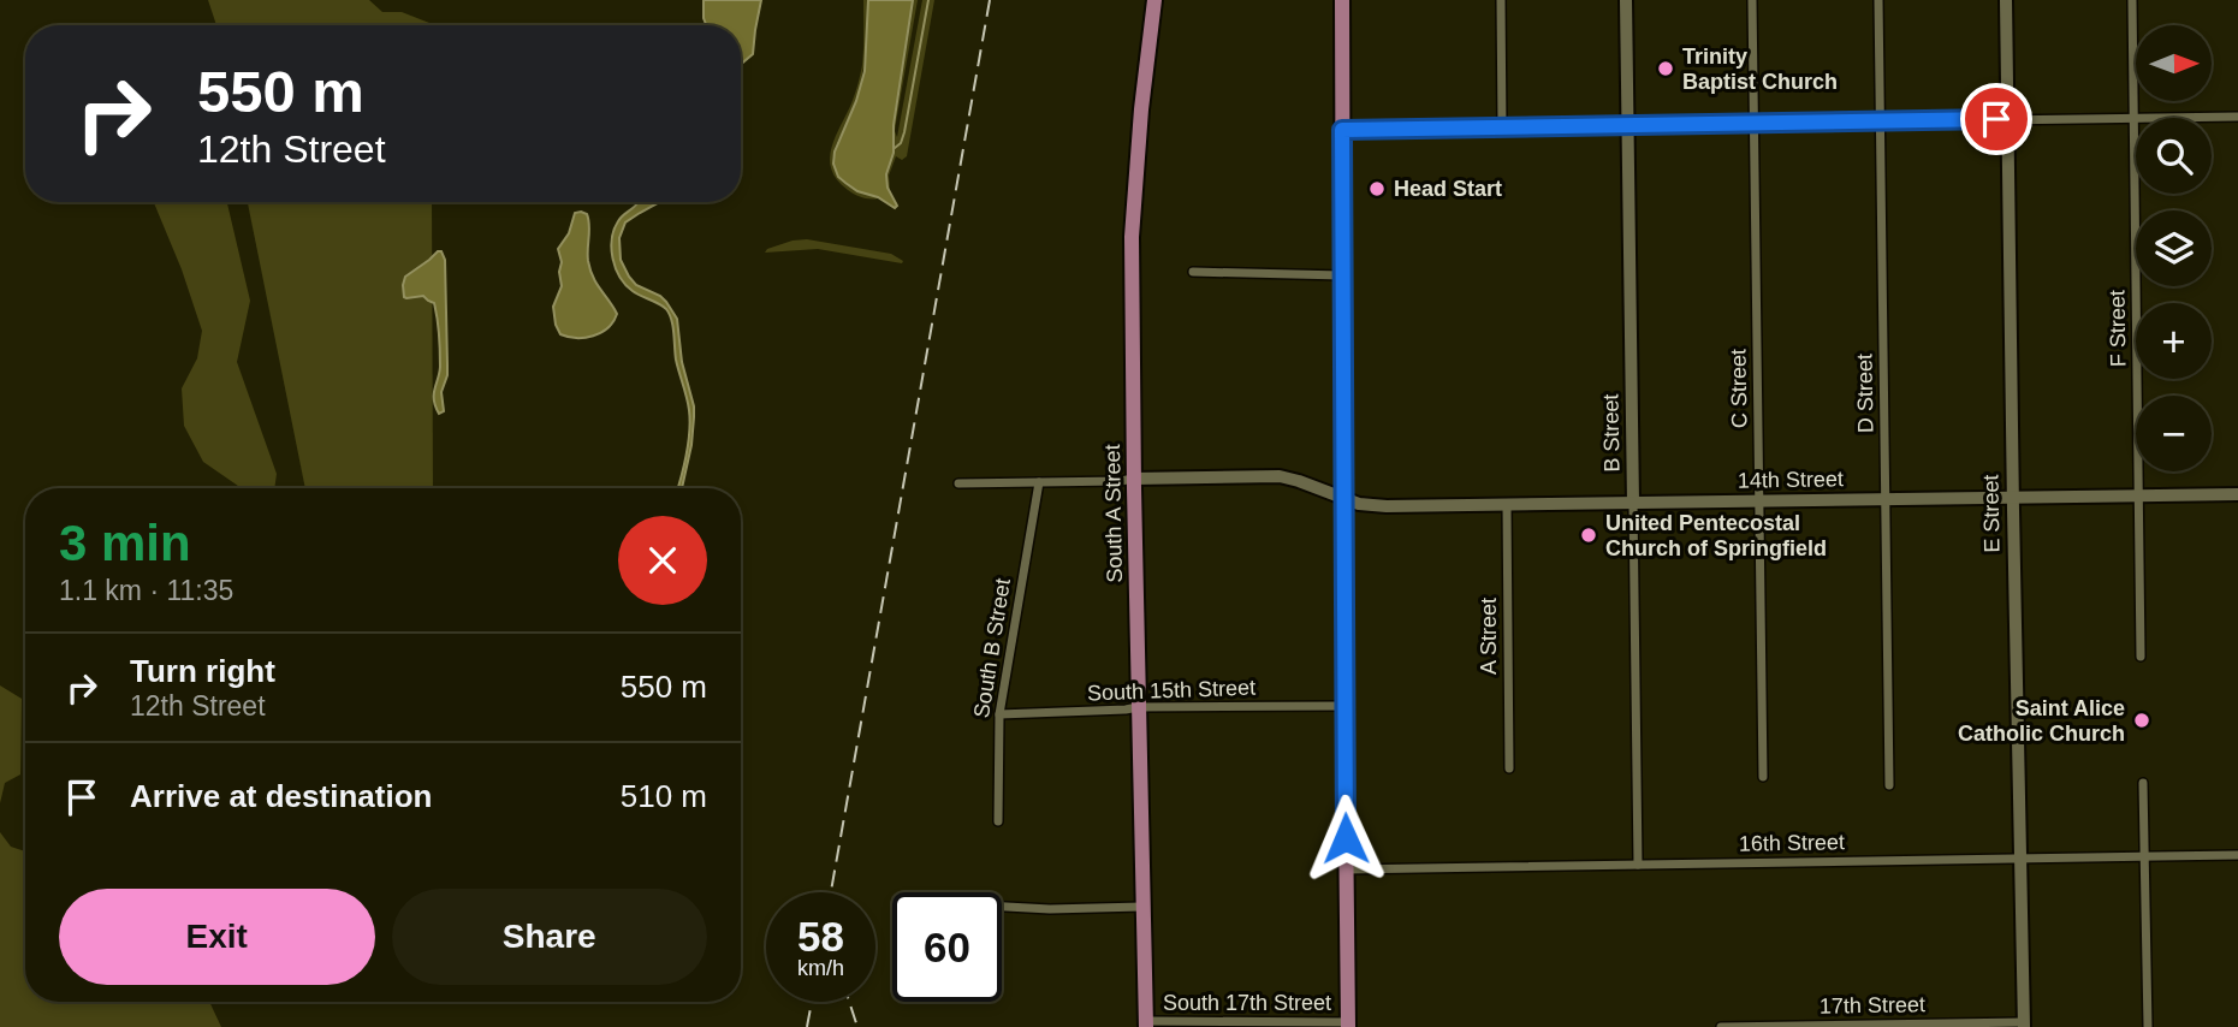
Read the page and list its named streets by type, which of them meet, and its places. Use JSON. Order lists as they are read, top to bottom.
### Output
{
  "streets": {
    "main road": ["South A Street"],
    "street": [
      "F Street",
      "C Street",
      "D Street",
      "B Street",
      "14th Street",
      "E Street",
      "A Street",
      "South B Street",
      "South 15th Street",
      "16th Street",
      "South 17th Street",
      "17th Street"
    ]
  },
  "crossings": [
    ["F Street", "14th Street"],
    ["C Street", "14th Street"],
    ["D Street", "14th Street"],
    ["B Street", "14th Street"],
    ["B Street", "16th Street"],
    ["14th Street", "South A Street"],
    ["14th Street", "E Street"],
    ["14th Street", "A Street"],
    ["South A Street", "South 15th Street"],
    ["South A Street", "South 17th Street"],
    ["E Street", "16th Street"],
    ["E Street", "17th Street"],
    ["South B Street", "South 15th Street"]
  ],
  "places": [
    "Trinity Baptist Church",
    "Head Start",
    "United Pentecostal Church of Springfield",
    "Saint Alice Catholic Church"
  ],
  "north": "right",
  "page": {
    "map_buttons": ["+", "−"],
    "turn": ["550 m", "12th Street"],
    "heading": ["3 min", "1.1 km · 11:35"],
    "list": [
      {
        "name": "Turn right",
        "note": "12th Street",
        "value": "550 m"
      },
      {
        "name": "Arrive at destination",
        "value": "510 m"
      }
    ],
    "buttons": ["Exit", "Share"],
    "speed": "58 km/h",
    "limit": "60"
  }
}
